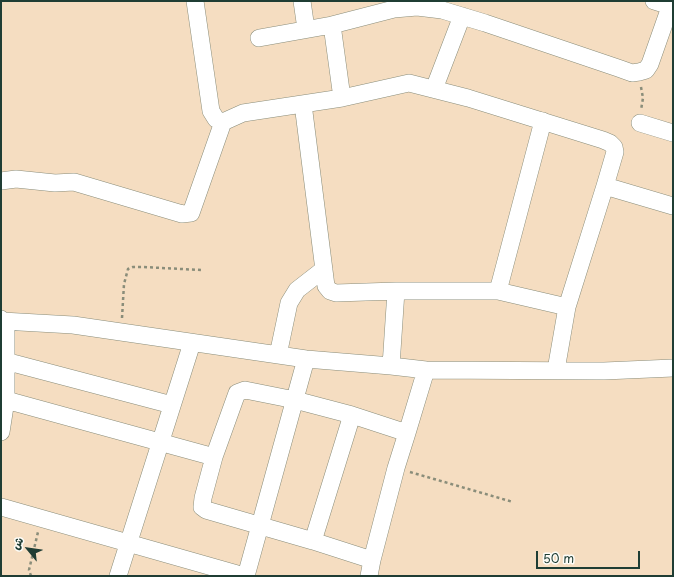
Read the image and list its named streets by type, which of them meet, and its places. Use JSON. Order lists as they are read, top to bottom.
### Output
{
  "scale_bar": "50 m",
  "north": "top left"
}
